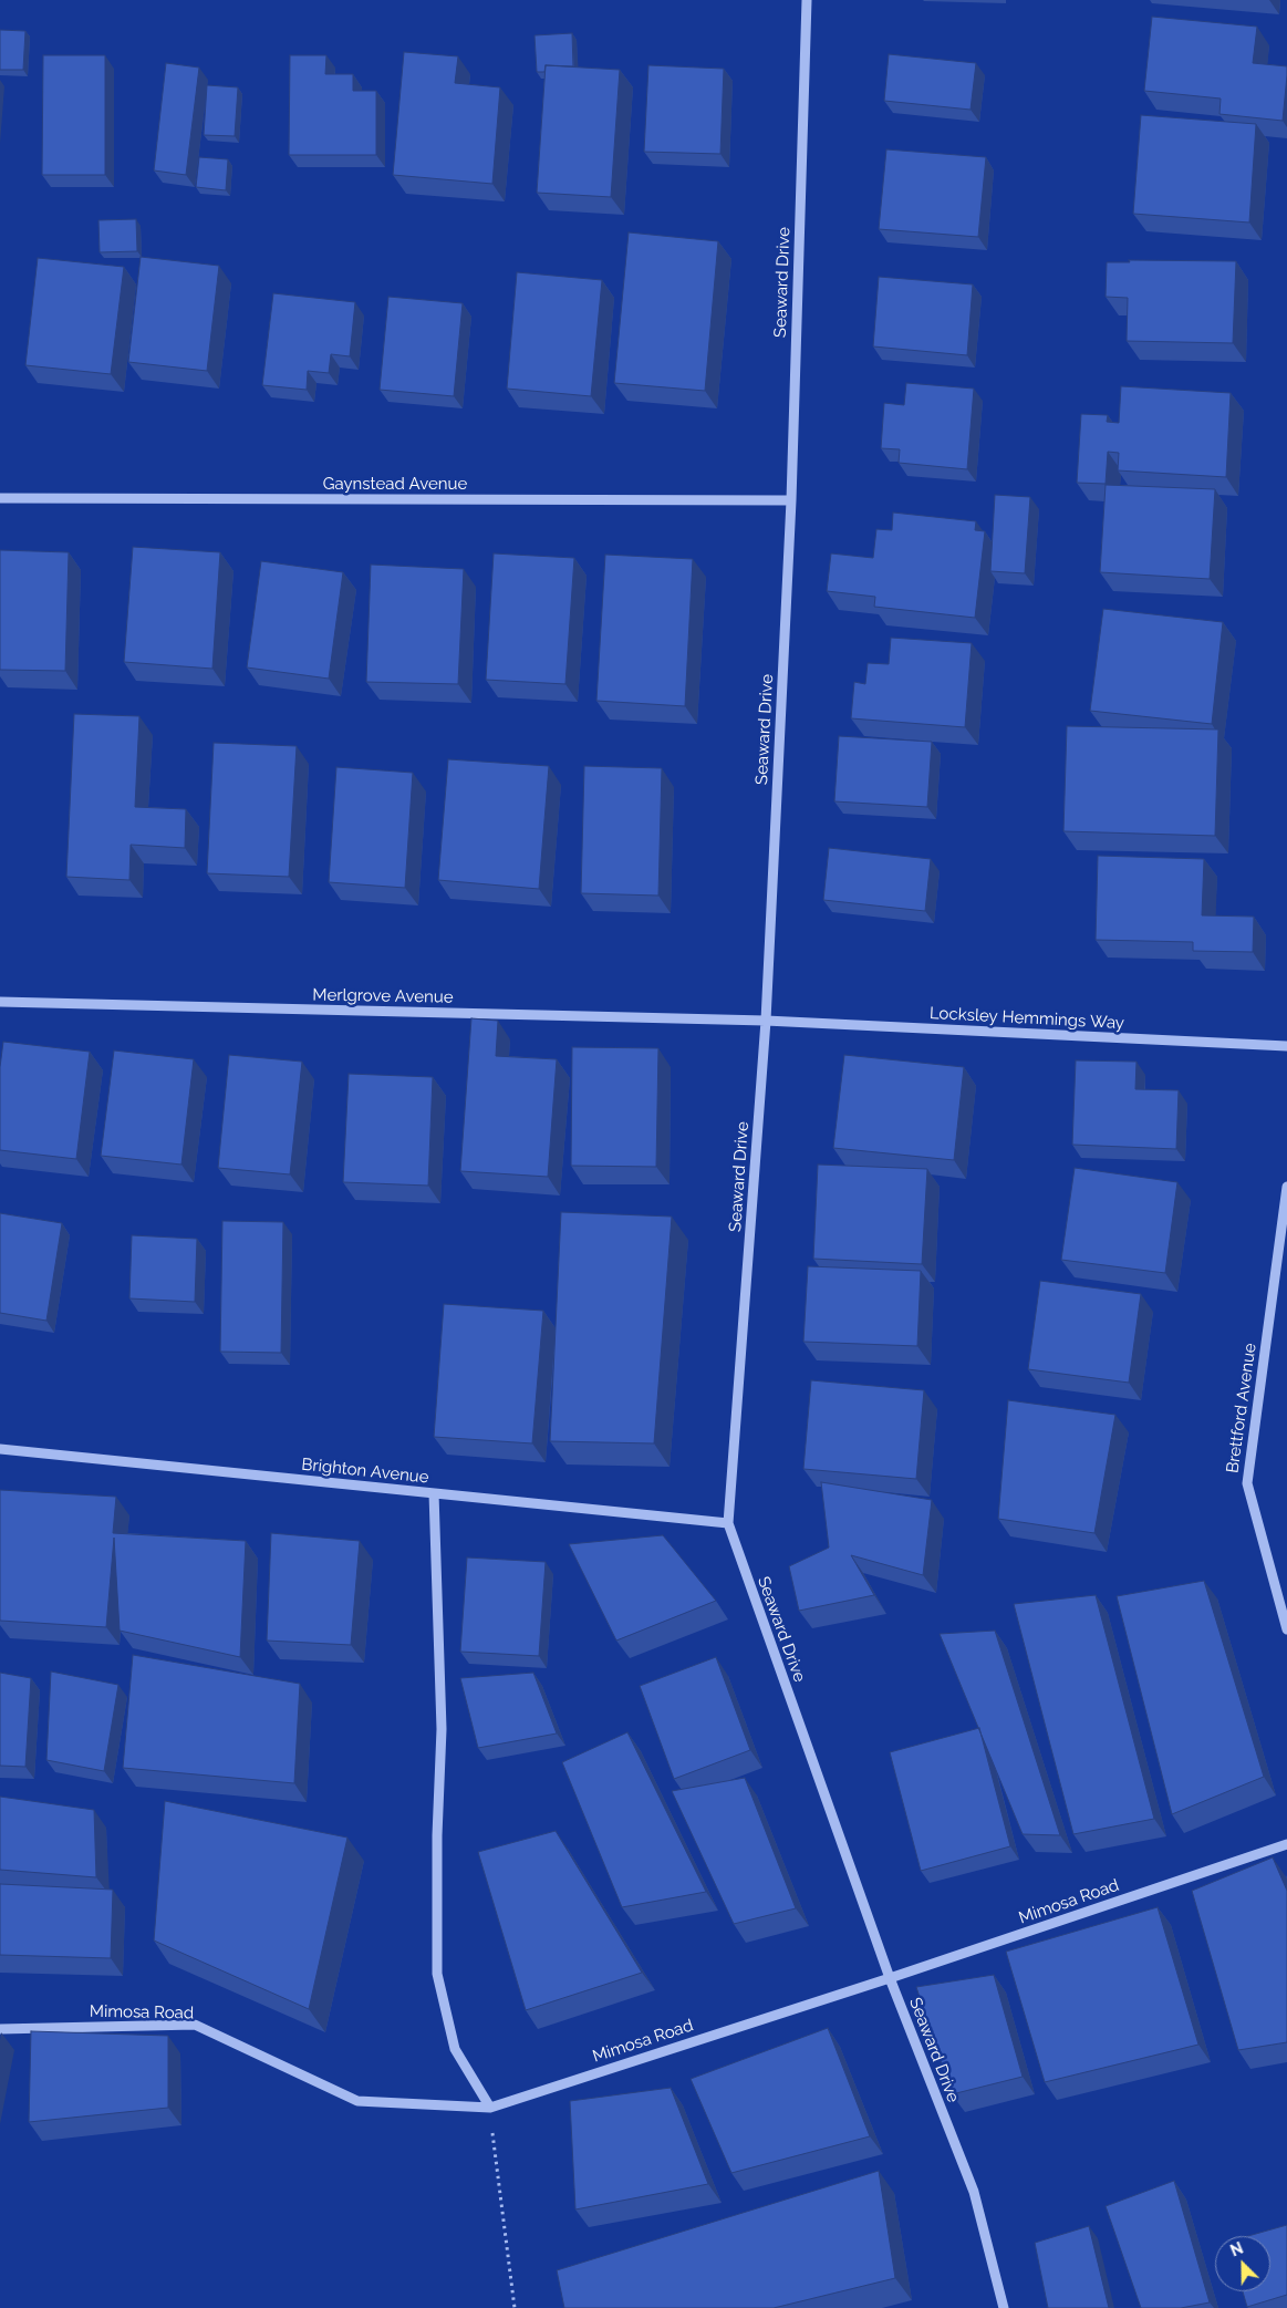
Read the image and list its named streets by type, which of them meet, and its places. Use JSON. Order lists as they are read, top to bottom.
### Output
{
  "streets": {
    "street": [
      "Seaward Drive",
      "Gaynstead Avenue",
      "Merlgrove Avenue",
      "Locksley Hemmings Way",
      "Brettford Avenue",
      "Brighton Avenue",
      "Mimosa Road"
    ]
  },
  "crossings": [
    ["Seaward Drive", "Gaynstead Avenue"],
    ["Seaward Drive", "Merlgrove Avenue"],
    ["Seaward Drive", "Locksley Hemmings Way"],
    ["Seaward Drive", "Brighton Avenue"],
    ["Seaward Drive", "Mimosa Road"],
    ["Merlgrove Avenue", "Locksley Hemmings Way"]
  ],
  "north": "top left"
}
